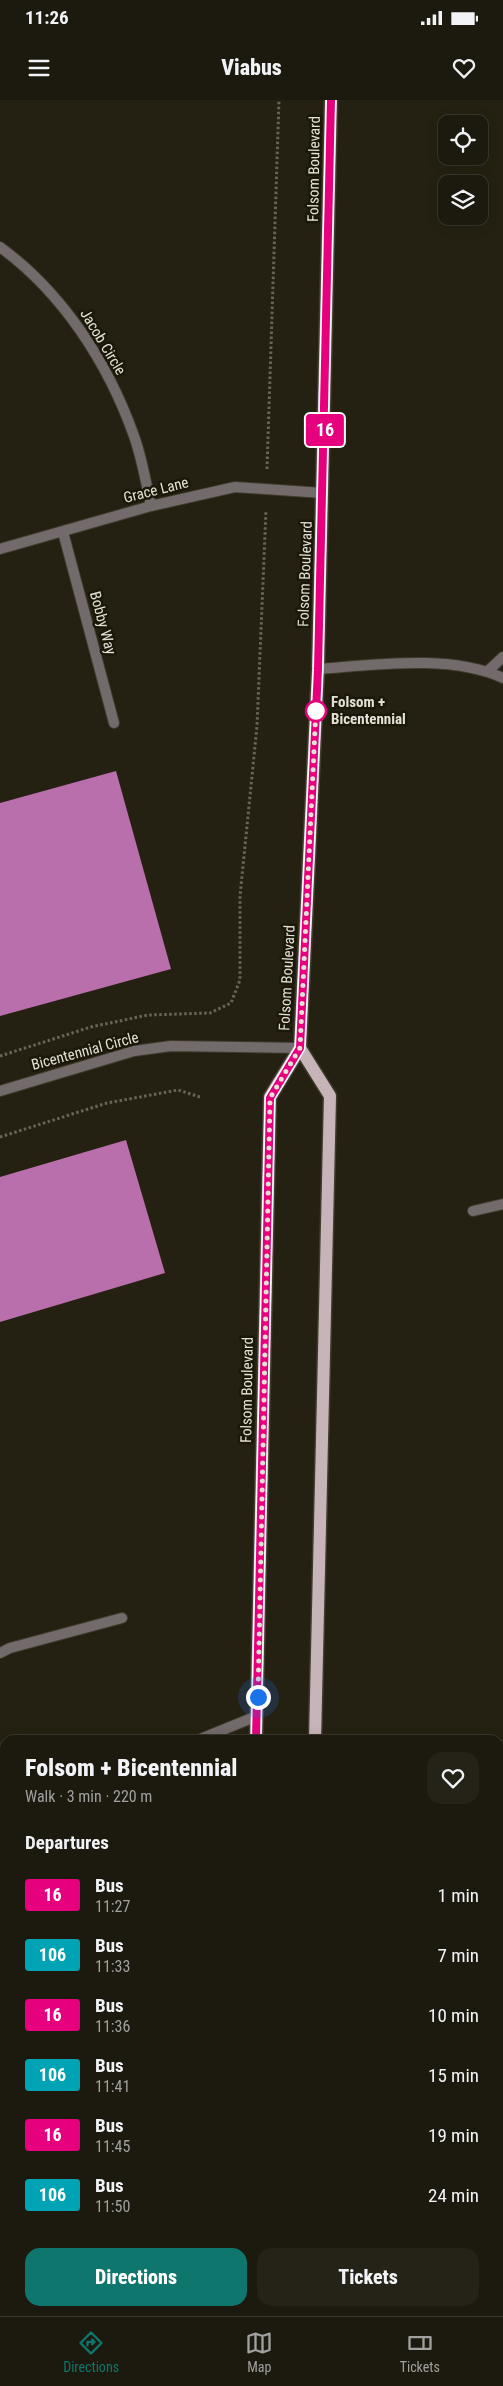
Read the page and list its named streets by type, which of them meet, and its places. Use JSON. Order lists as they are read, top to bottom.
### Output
{
  "streets": {
    "main road": ["Folsom Boulevard"],
    "street": [
      "Jacob Circle",
      "Grace Lane",
      "Bobby Way",
      "Bicentennial Circle"
    ]
  },
  "crossings": [
    ["Folsom Boulevard", "Grace Lane"],
    ["Folsom Boulevard", "Bicentennial Circle"],
    ["Jacob Circle", "Grace Lane"],
    ["Grace Lane", "Bobby Way"]
  ],
  "places": ["Folsom + Bicentennial"],
  "lines": ["bus line 16"],
  "page": {
    "status": "11:26",
    "header": "Viabus",
    "on_map": "16",
    "heading": [
      ["Folsom + Bicentennial", "Walk · 3 min · 220 m"],
      "Departures"
    ],
    "list": [
      {
        "mark": "16",
        "name": "Bus",
        "note": "11:27",
        "value": "1 min"
      },
      {
        "mark": "106",
        "name": "Bus",
        "note": "11:33",
        "value": "7 min"
      },
      {
        "mark": "16",
        "name": "Bus",
        "note": "11:36",
        "value": "10 min"
      },
      {
        "mark": "106",
        "name": "Bus",
        "note": "11:41",
        "value": "15 min"
      },
      {
        "mark": "16",
        "name": "Bus",
        "note": "11:45",
        "value": "19 min"
      },
      {
        "mark": "106",
        "name": "Bus",
        "note": "11:50",
        "value": "24 min"
      }
    ],
    "buttons": ["Directions", "Tickets"],
    "tabs": ["Directions", "Map", "Tickets"]
  }
}
